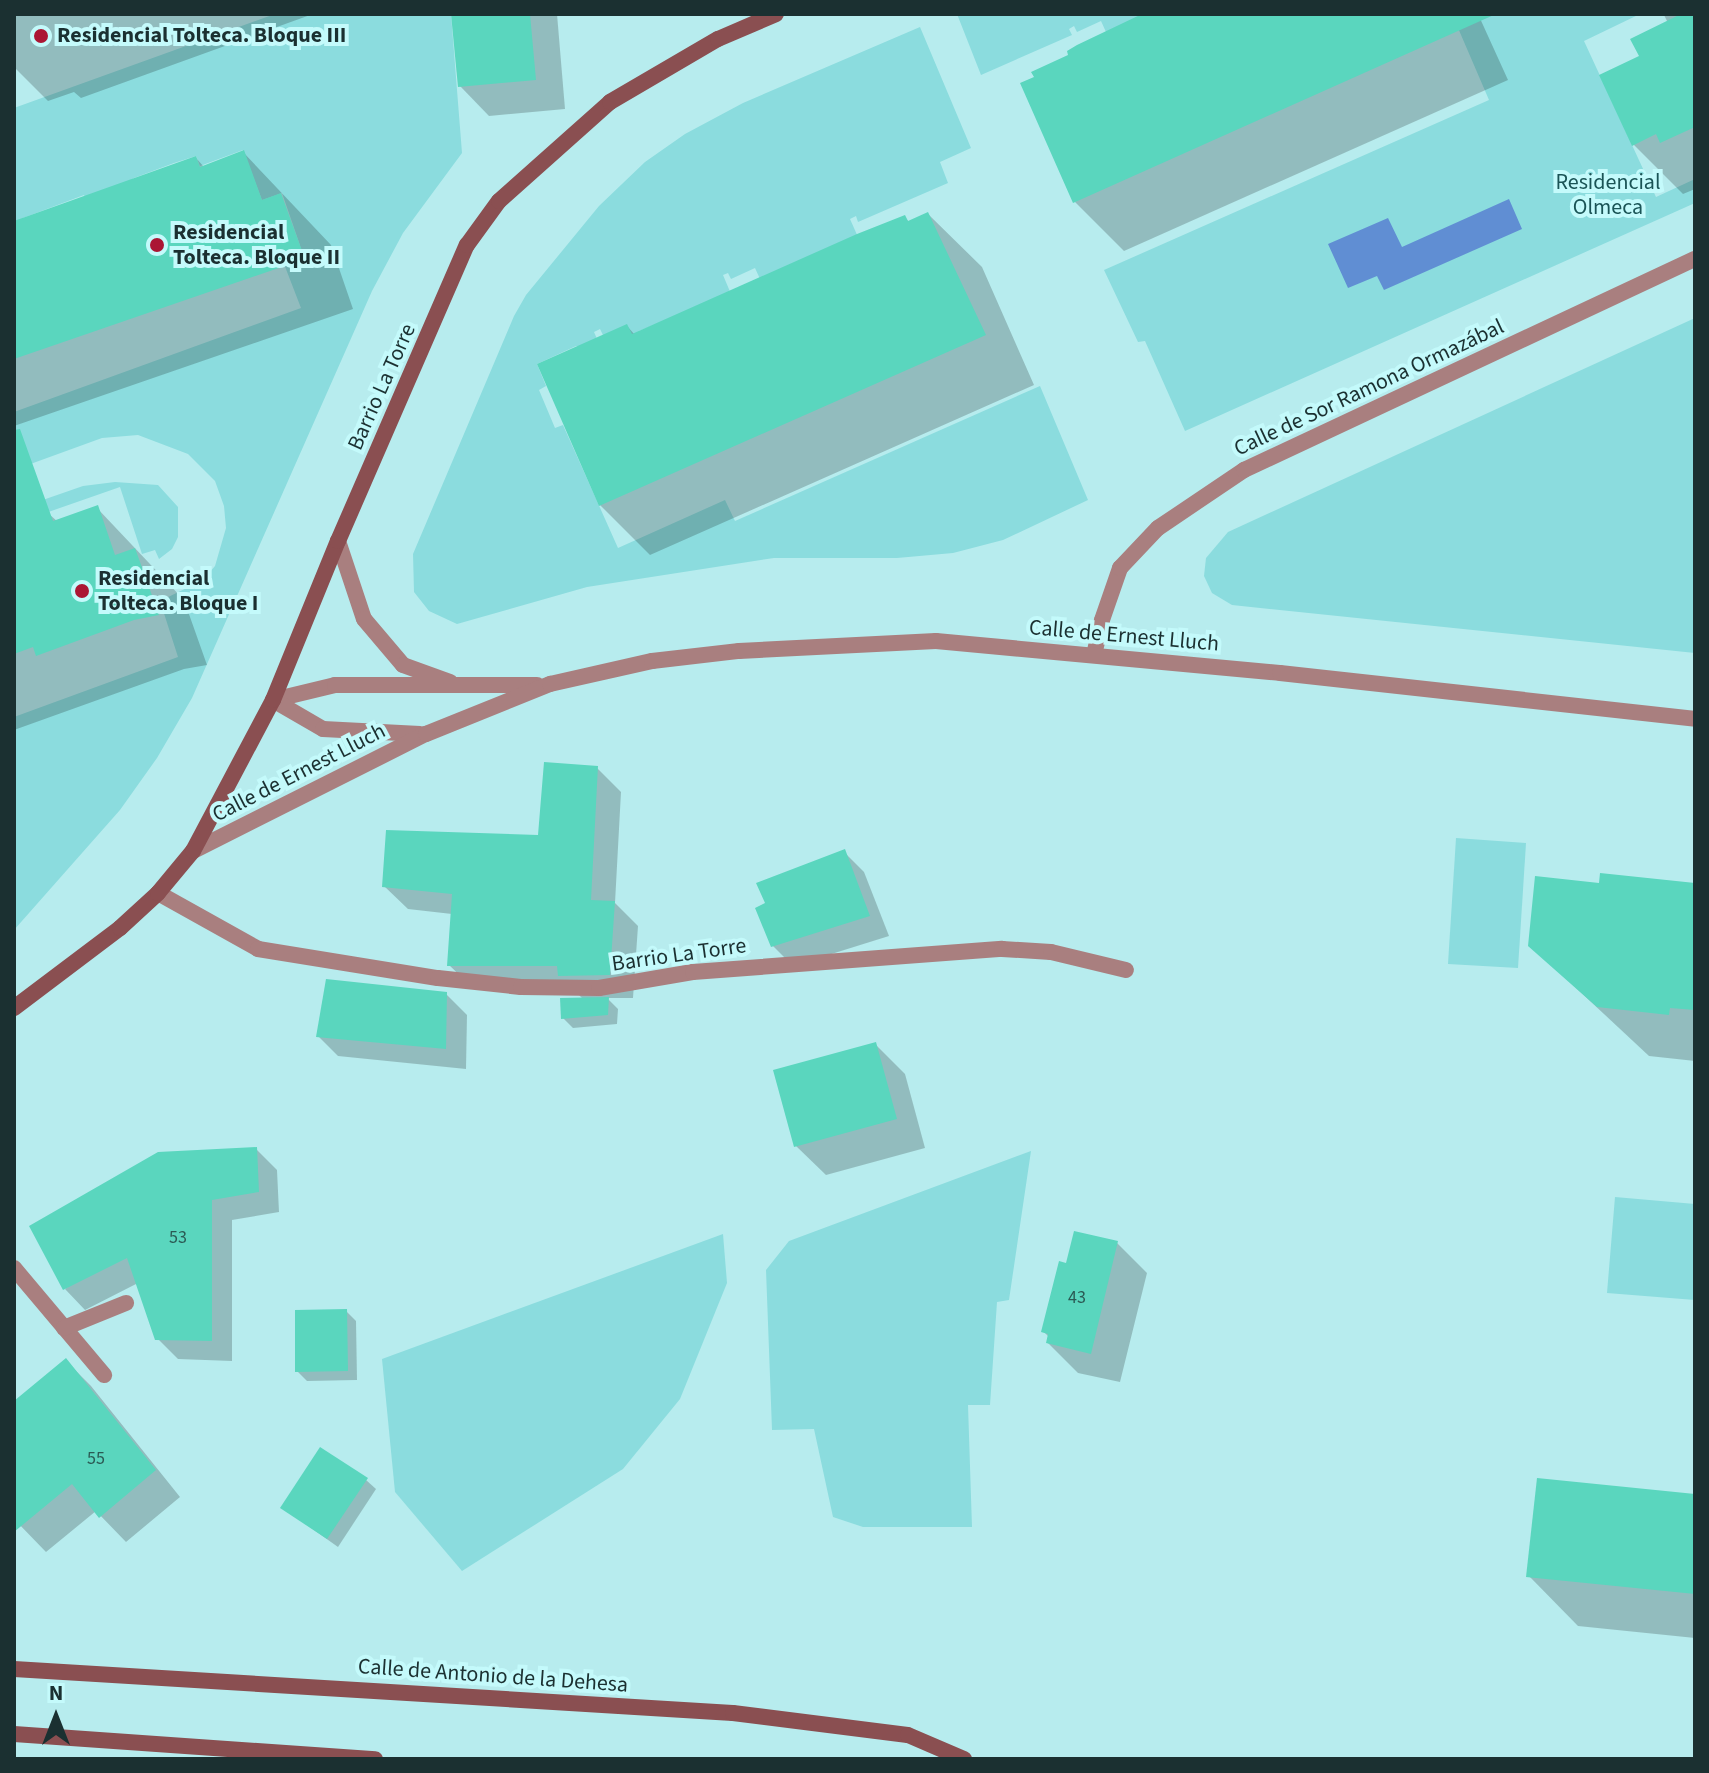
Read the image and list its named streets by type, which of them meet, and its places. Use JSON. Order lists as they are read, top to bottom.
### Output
{
  "streets": {
    "main road": ["Barrio La Torre", "Calle de Antonio de la Dehesa"],
    "street": ["Calle de Sor Ramona Ormazábal", "Calle de Ernest Lluch"]
  },
  "crossings": [
    ["Barrio La Torre", "Calle de Ernest Lluch"],
    ["Calle de Sor Ramona Ormazábal", "Calle de Ernest Lluch"]
  ],
  "parks": ["Residencial Olmeca"],
  "places": ["Residencial Tolteca. Bloque III", "Residencial Tolteca. Bloque II", "Residencial Tolteca. Bloque I"],
  "house_numbers": ["53", "43", "55"],
  "north": "top"
}
